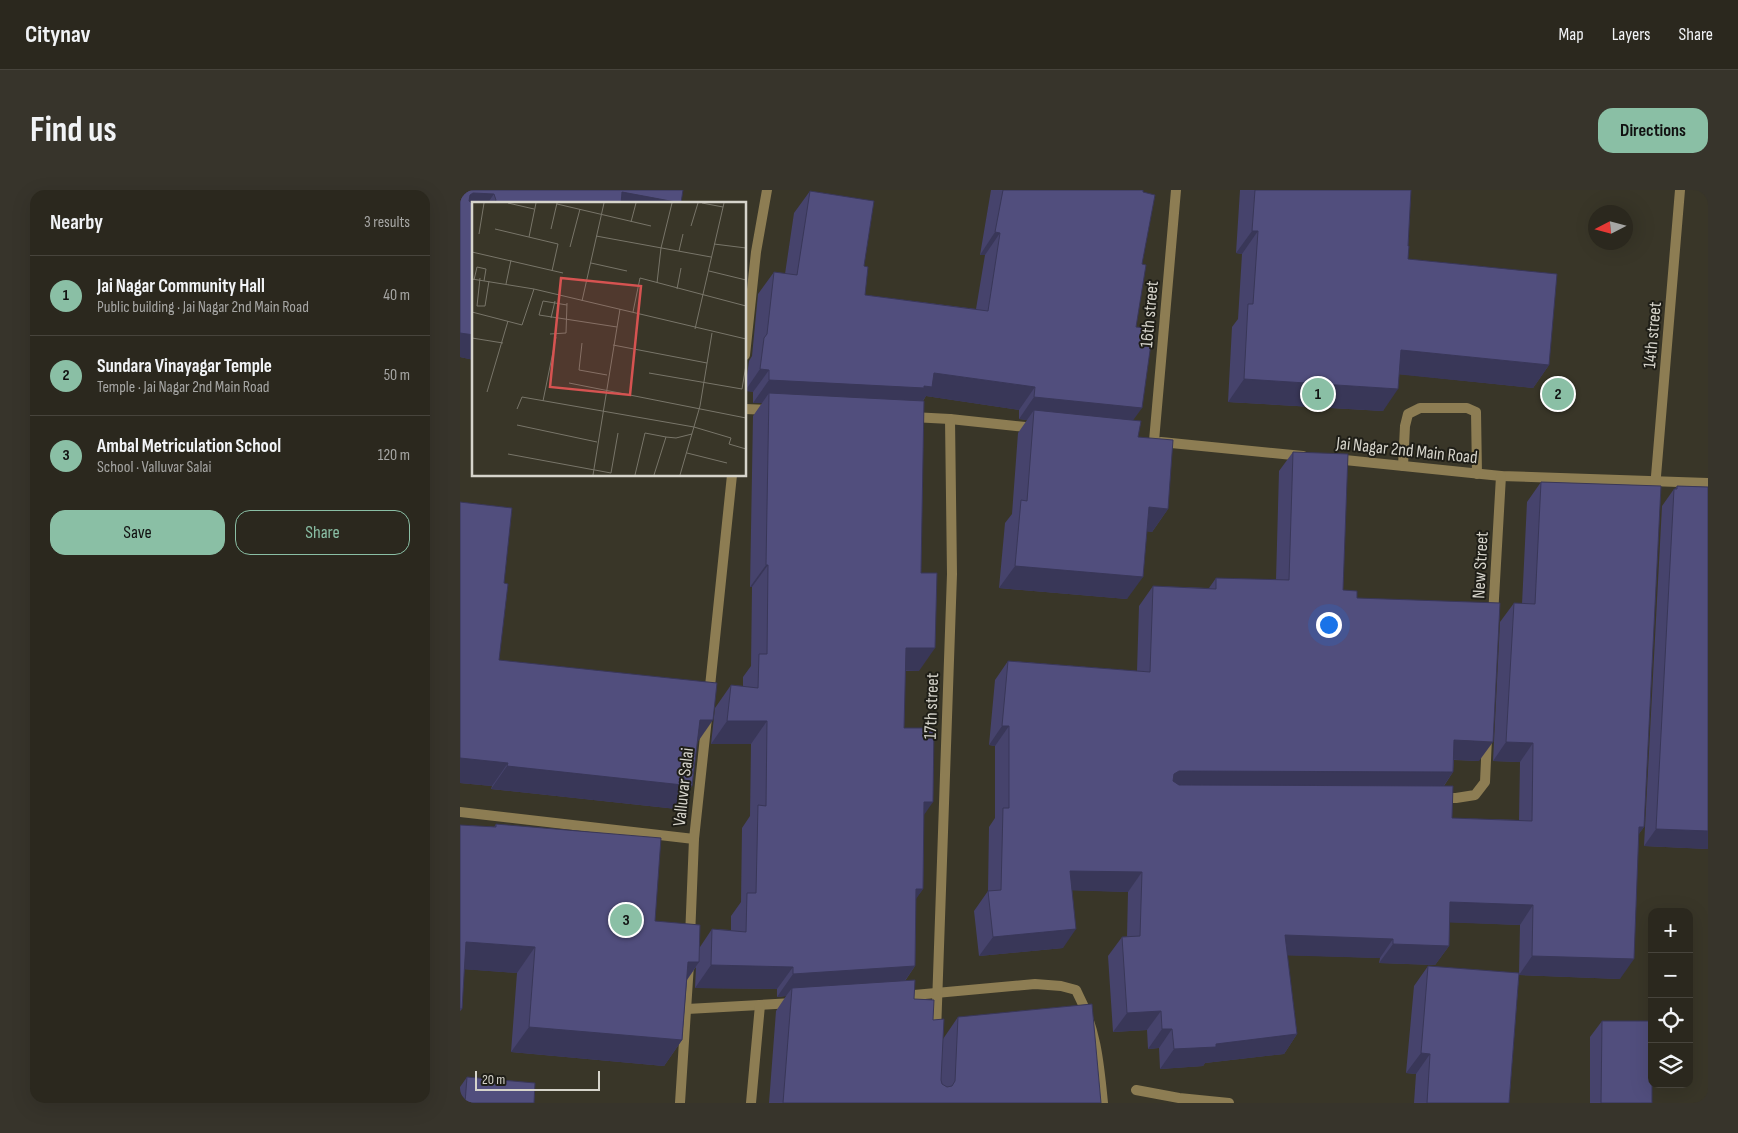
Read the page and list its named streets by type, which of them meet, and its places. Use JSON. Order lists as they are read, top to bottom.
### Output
{
  "streets": {
    "street": [
      "16th street",
      "14th street",
      "Jai Nagar 2nd Main Road",
      "New Street",
      "17th street",
      "Valluvar Salai"
    ]
  },
  "crossings": [
    ["16th street", "Jai Nagar 2nd Main Road"],
    ["14th street", "Jai Nagar 2nd Main Road"],
    ["Jai Nagar 2nd Main Road", "New Street"]
  ],
  "scale_bar": "20 m",
  "north": "left",
  "page": {
    "header": "Citynav",
    "nav": ["Map", "Layers", "Share"],
    "buttons": [
      "Directions",
      ["Save", "Share"]
    ],
    "title": "Find us",
    "heading": ["Nearby", "3 results"],
    "list": [
      {
        "mark": "1",
        "name": "Jai Nagar Community Hall",
        "note": "Public building · Jai Nagar 2nd Main Road",
        "value": "40 m"
      },
      {
        "mark": "2",
        "name": "Sundara Vinayagar Temple",
        "note": "Temple · Jai Nagar 2nd Main Road",
        "value": "50 m"
      },
      {
        "mark": "3",
        "name": "Ambal Metriculation School",
        "note": "School · Valluvar Salai",
        "value": "120 m"
      }
    ],
    "pins": ["1", "2", "3"],
    "map_buttons": ["+", "−"],
    "scale": "20 m"
  }
}
